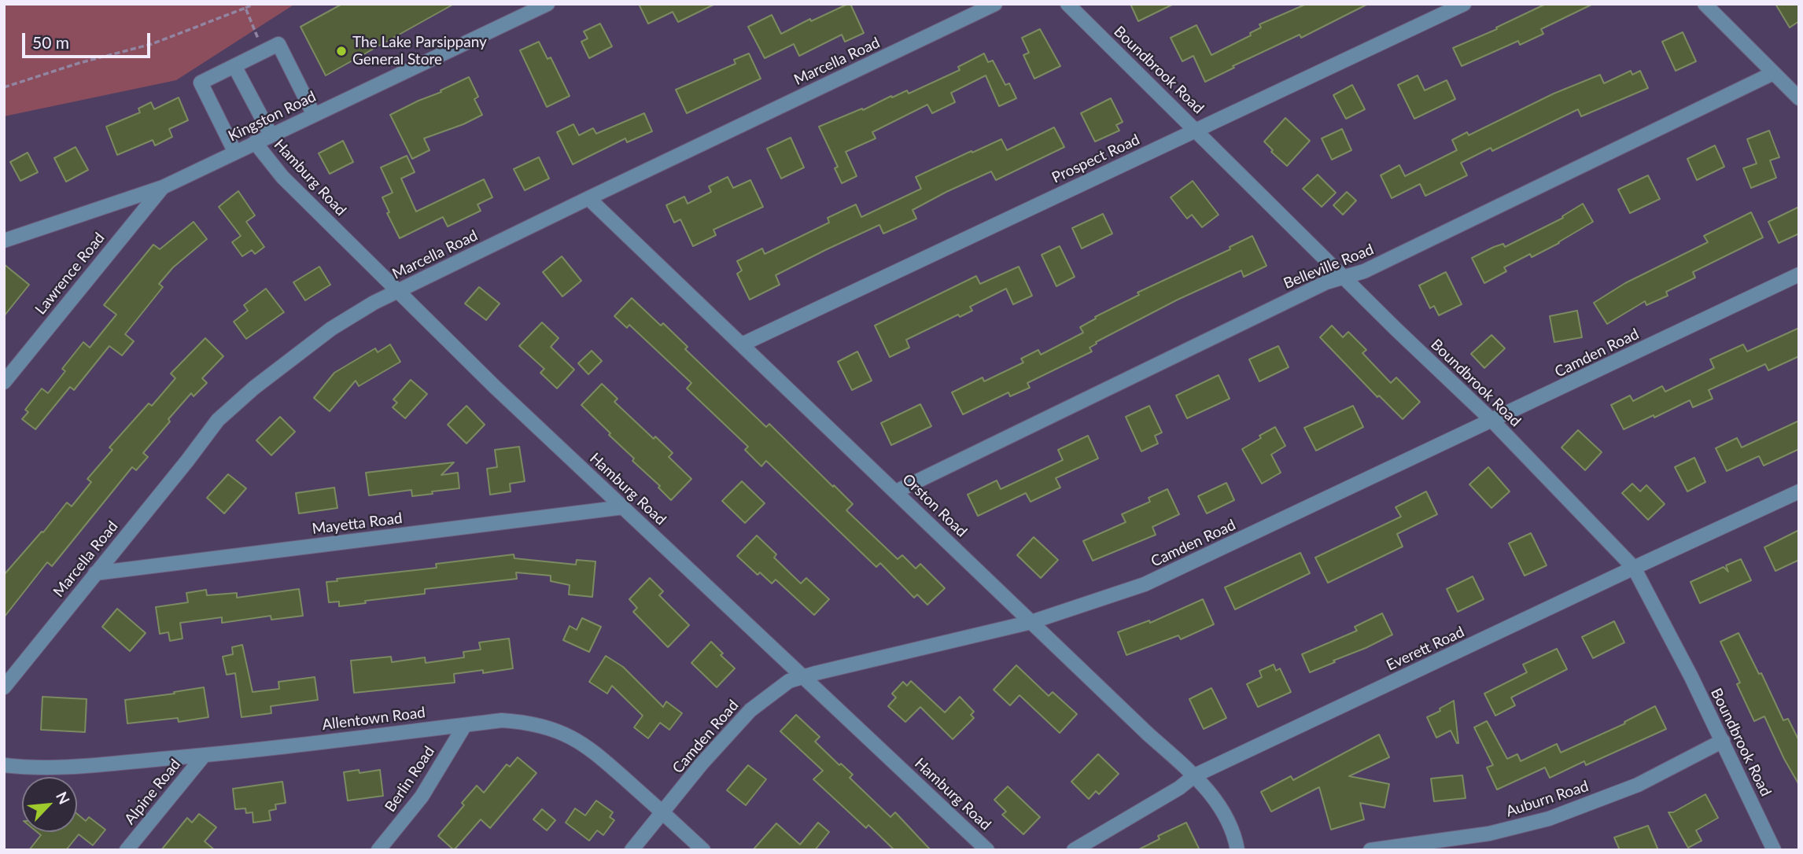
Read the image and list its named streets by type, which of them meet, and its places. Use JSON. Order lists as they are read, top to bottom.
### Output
{
  "streets": {
    "street": [
      "Marcella Road",
      "Boundbrook Road",
      "Kingston Road",
      "Prospect Road",
      "Hamburg Road",
      "Belleville Road",
      "Lawrence Road",
      "Camden Road",
      "Orston Road",
      "Mayetta Road",
      "Everett Road",
      "Allentown Road",
      "Berlin Road",
      "Alpine Road",
      "Auburn Road"
    ]
  },
  "crossings": [
    ["Marcella Road", "Hamburg Road"],
    ["Marcella Road", "Orston Road"],
    ["Marcella Road", "Mayetta Road"],
    ["Boundbrook Road", "Prospect Road"],
    ["Boundbrook Road", "Belleville Road"],
    ["Boundbrook Road", "Camden Road"],
    ["Boundbrook Road", "Everett Road"],
    ["Boundbrook Road", "Auburn Road"],
    ["Kingston Road", "Hamburg Road"],
    ["Kingston Road", "Lawrence Road"],
    ["Prospect Road", "Orston Road"],
    ["Hamburg Road", "Camden Road"],
    ["Hamburg Road", "Mayetta Road"],
    ["Belleville Road", "Orston Road"],
    ["Camden Road", "Orston Road"],
    ["Camden Road", "Allentown Road"],
    ["Orston Road", "Everett Road"],
    ["Allentown Road", "Berlin Road"],
    ["Allentown Road", "Alpine Road"]
  ],
  "places": ["The Lake Parsippany General Store"],
  "scale_bar": "50 m",
  "north": "top right"
}
